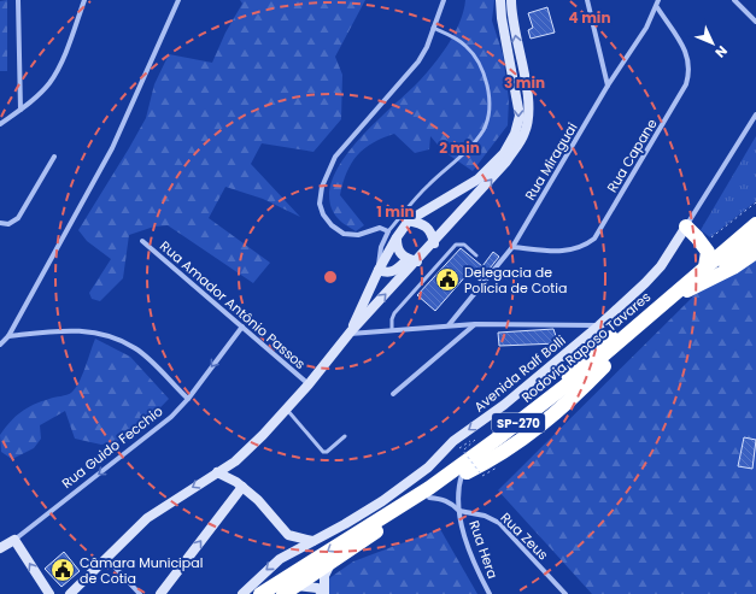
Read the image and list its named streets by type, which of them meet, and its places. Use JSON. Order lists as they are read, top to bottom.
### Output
{
  "streets": {
    "highway": ["Rodovia Raposo Tavares", "SP-270"],
    "main road": ["Avenida Ralf Bolli", "Rua Guido Fecchio"],
    "street": [
      "Rua Capane",
      "Rua Miraguai",
      "Rua Amador Antônio Passos",
      "Rua Zeus",
      "Rua Hera"
    ]
  },
  "crossings": [
    ["Rua Capane", "Rua Miraguai"],
    ["Rua Amador Antônio Passos", "Rua Guido Fecchio"],
    ["Rodovia Raposo Tavares", "Rua Hera"],
    ["Rua Zeus", "Rua Hera"]
  ],
  "one_way": ["Avenida Ralf Bolli", "Rua Guido Fecchio"],
  "places": {
    "public building": ["Delegacia de Polícia de Cotia", "Câmara Municipal de Cotia"]
  },
  "north": "bottom right",
  "rings": [
    "4 min",
    "3 min",
    "2 min",
    "1 min"
  ]
}
